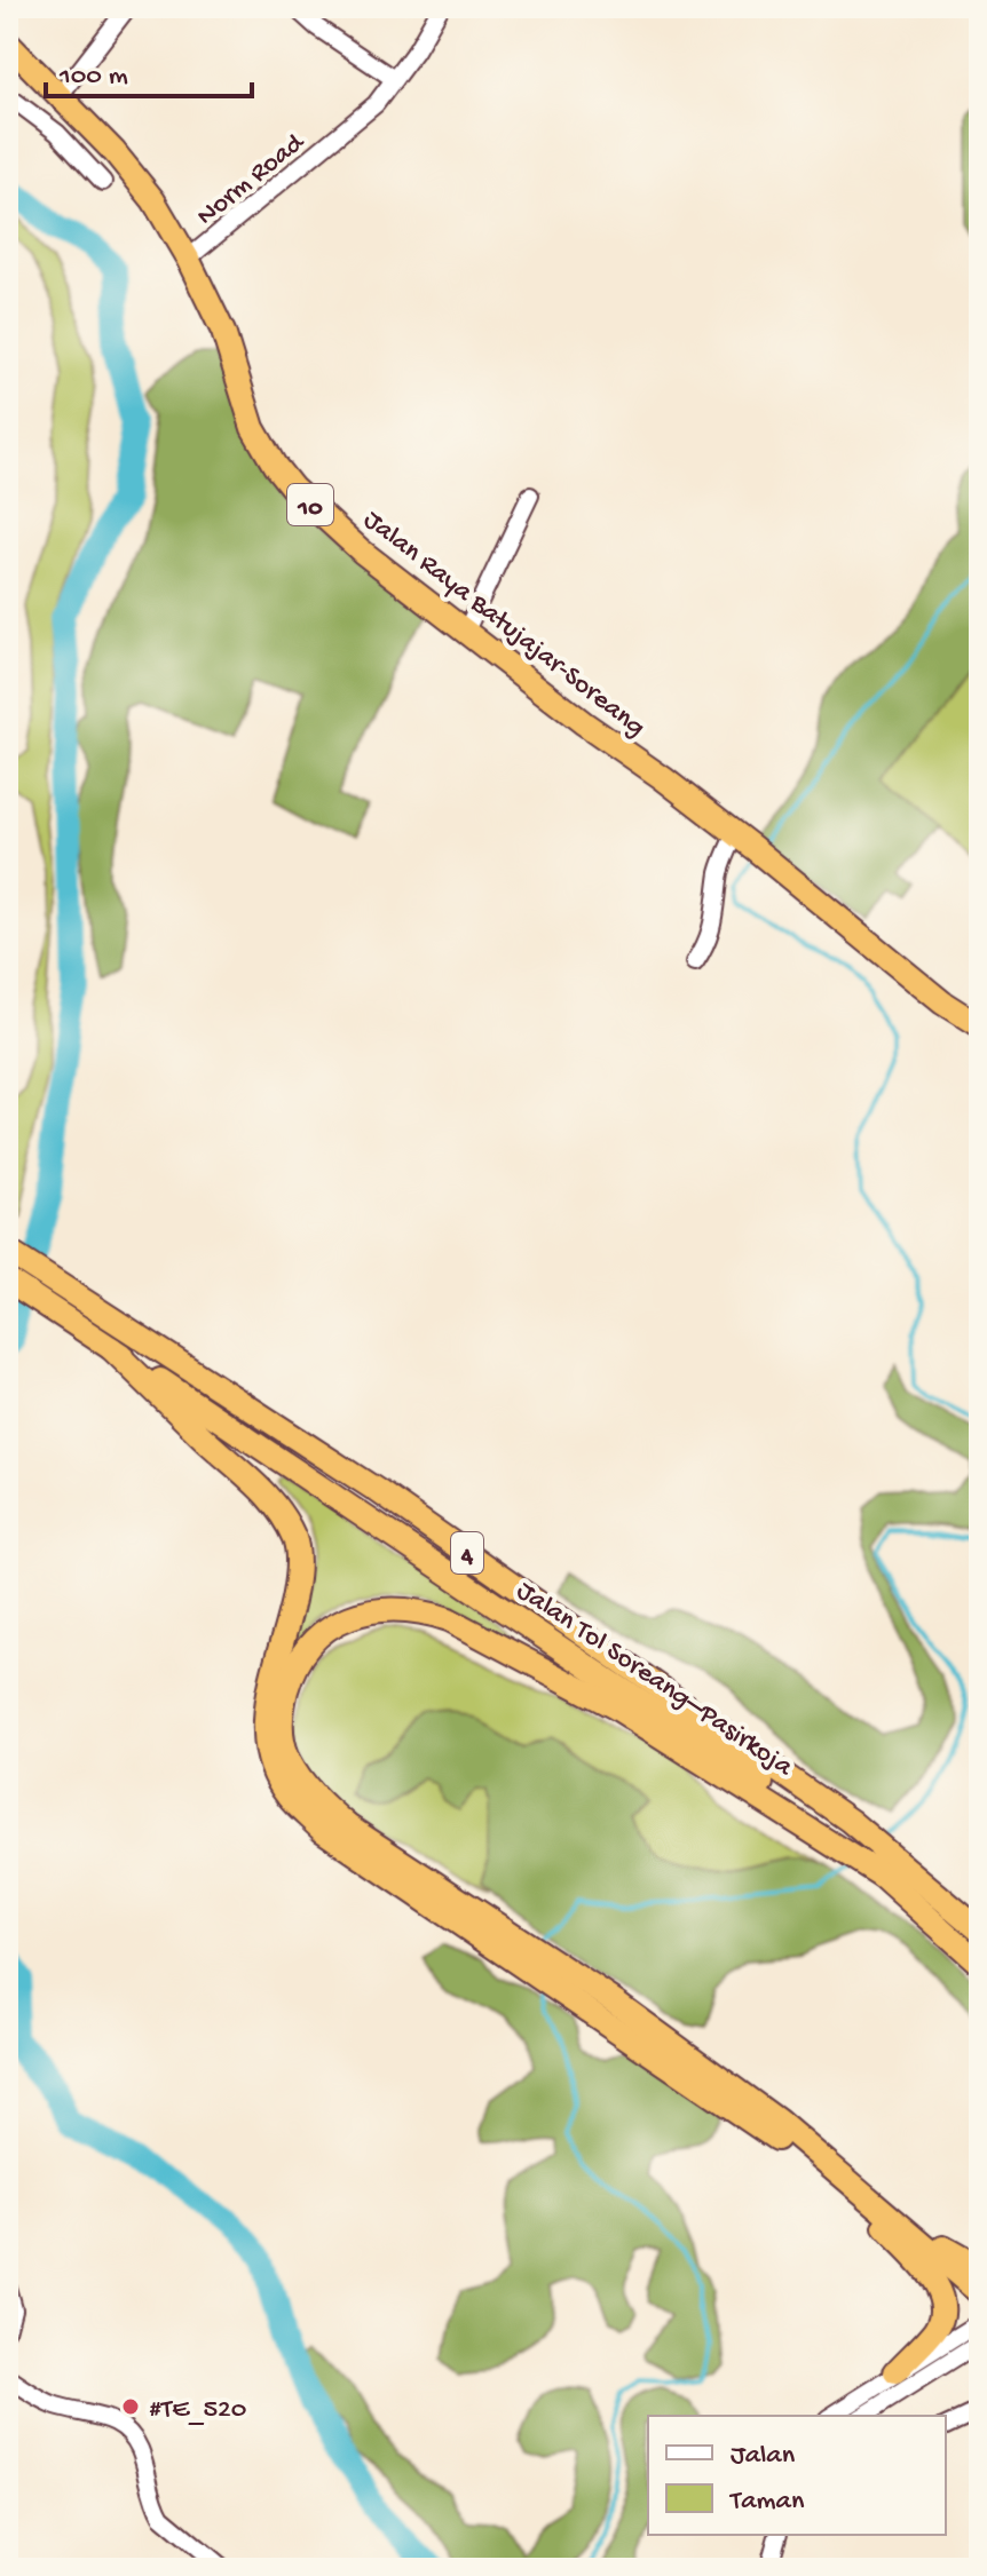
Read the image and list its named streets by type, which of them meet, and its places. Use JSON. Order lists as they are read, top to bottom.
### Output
{
  "streets": {
    "highway": [
      "10",
      "Jalan Raya Batujajar-Soreang",
      "4",
      "Jalan Tol Soreang–Pasirkoja"
    ],
    "street": ["Norm Road"]
  },
  "crossings": [
    ["Norm Road", "Jalan Raya Batujajar-Soreang"]
  ],
  "places": ["#TE_520"],
  "legend": ["Jalan", "Taman"],
  "scale_bar": "100 m"
}
